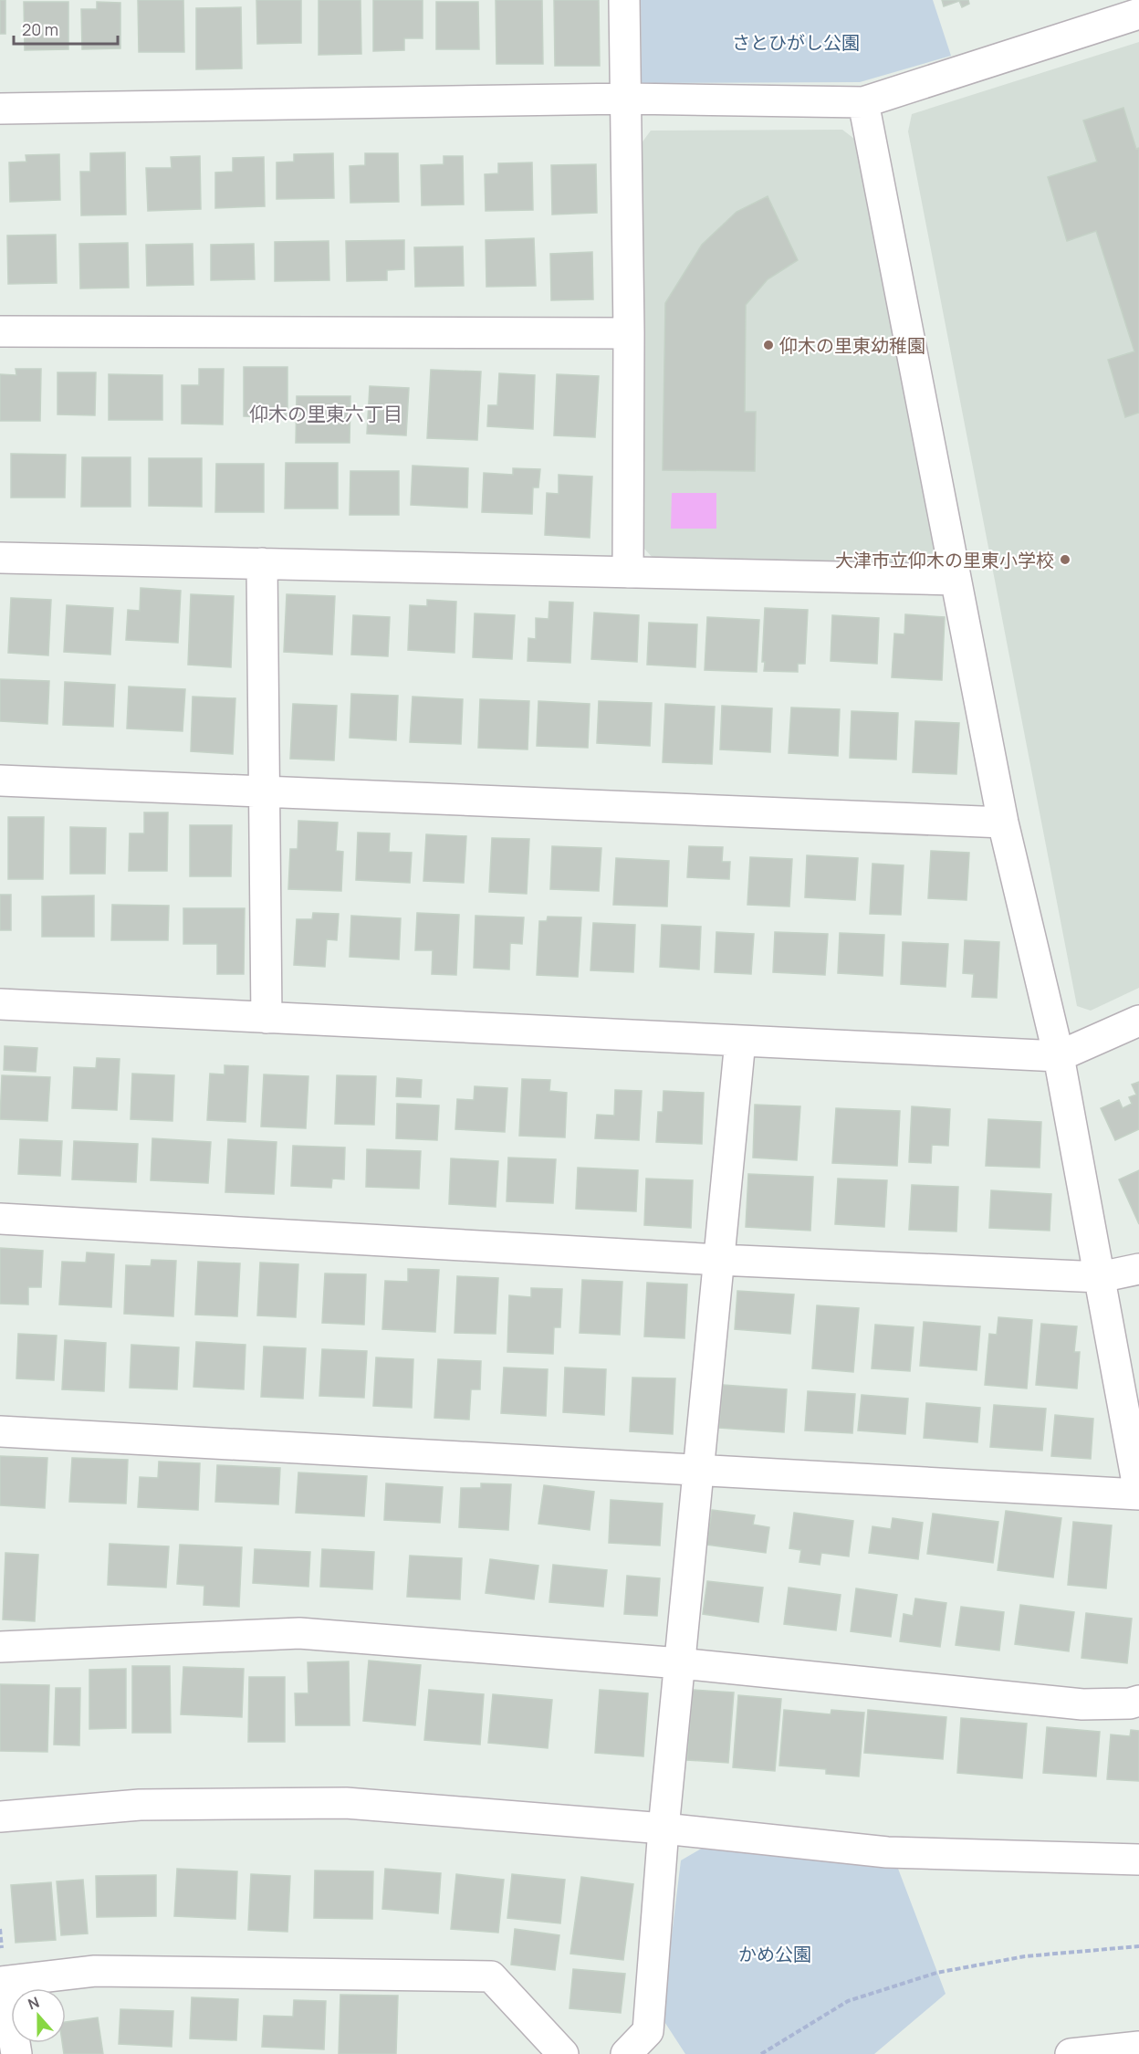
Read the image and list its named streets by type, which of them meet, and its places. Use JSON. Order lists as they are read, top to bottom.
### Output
{
  "districts": ["仰木の里東六丁目"],
  "parks": ["さとひがし公園", "かめ公園"],
  "places": ["仰木の里東幼稚園", "大津市立仰木の里東小学校"],
  "scale_bar": "20 m",
  "north": "top"
}
